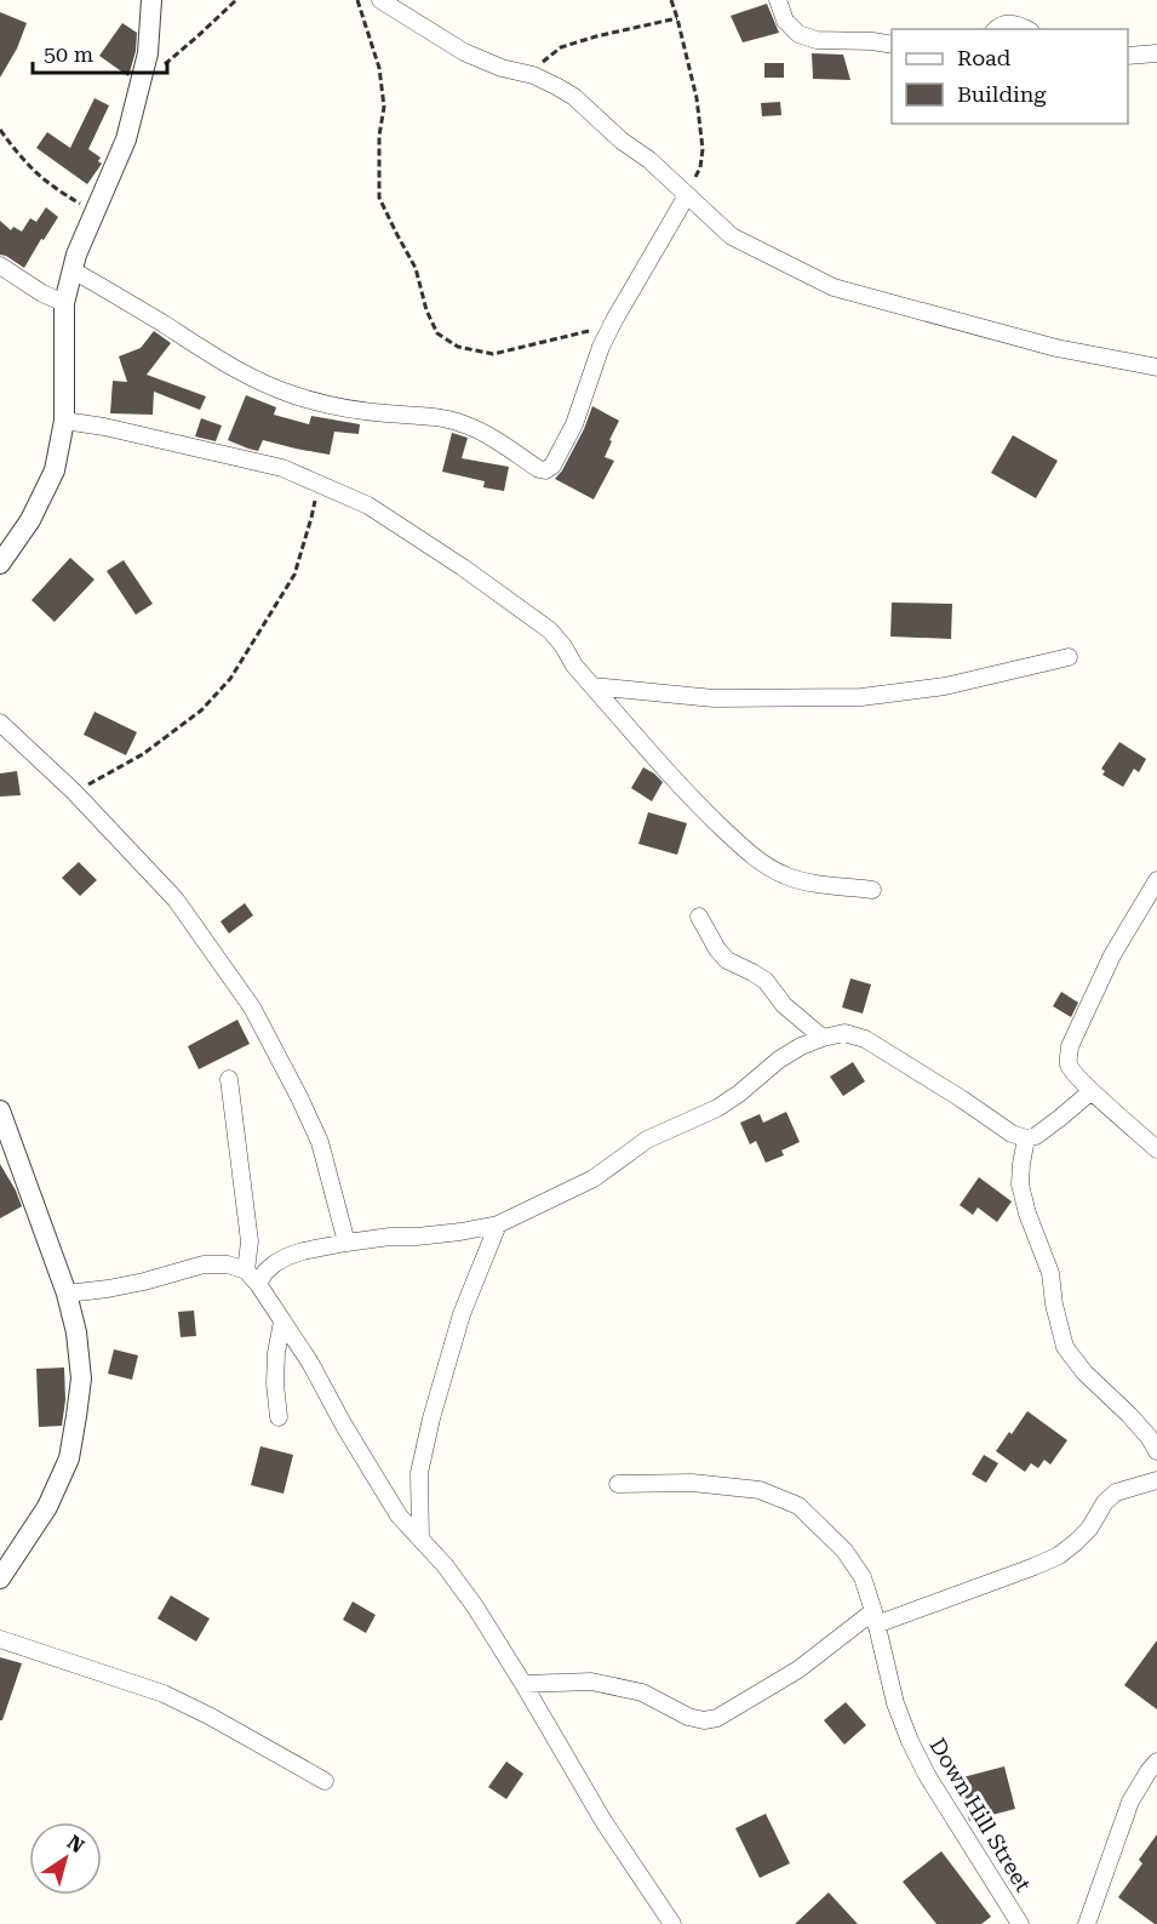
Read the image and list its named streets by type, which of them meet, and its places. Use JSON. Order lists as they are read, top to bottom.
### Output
{
  "streets": {
    "street": ["Down Hill Street"]
  },
  "legend": ["Road", "Building"],
  "scale_bar": "50 m",
  "north": "top right"
}
